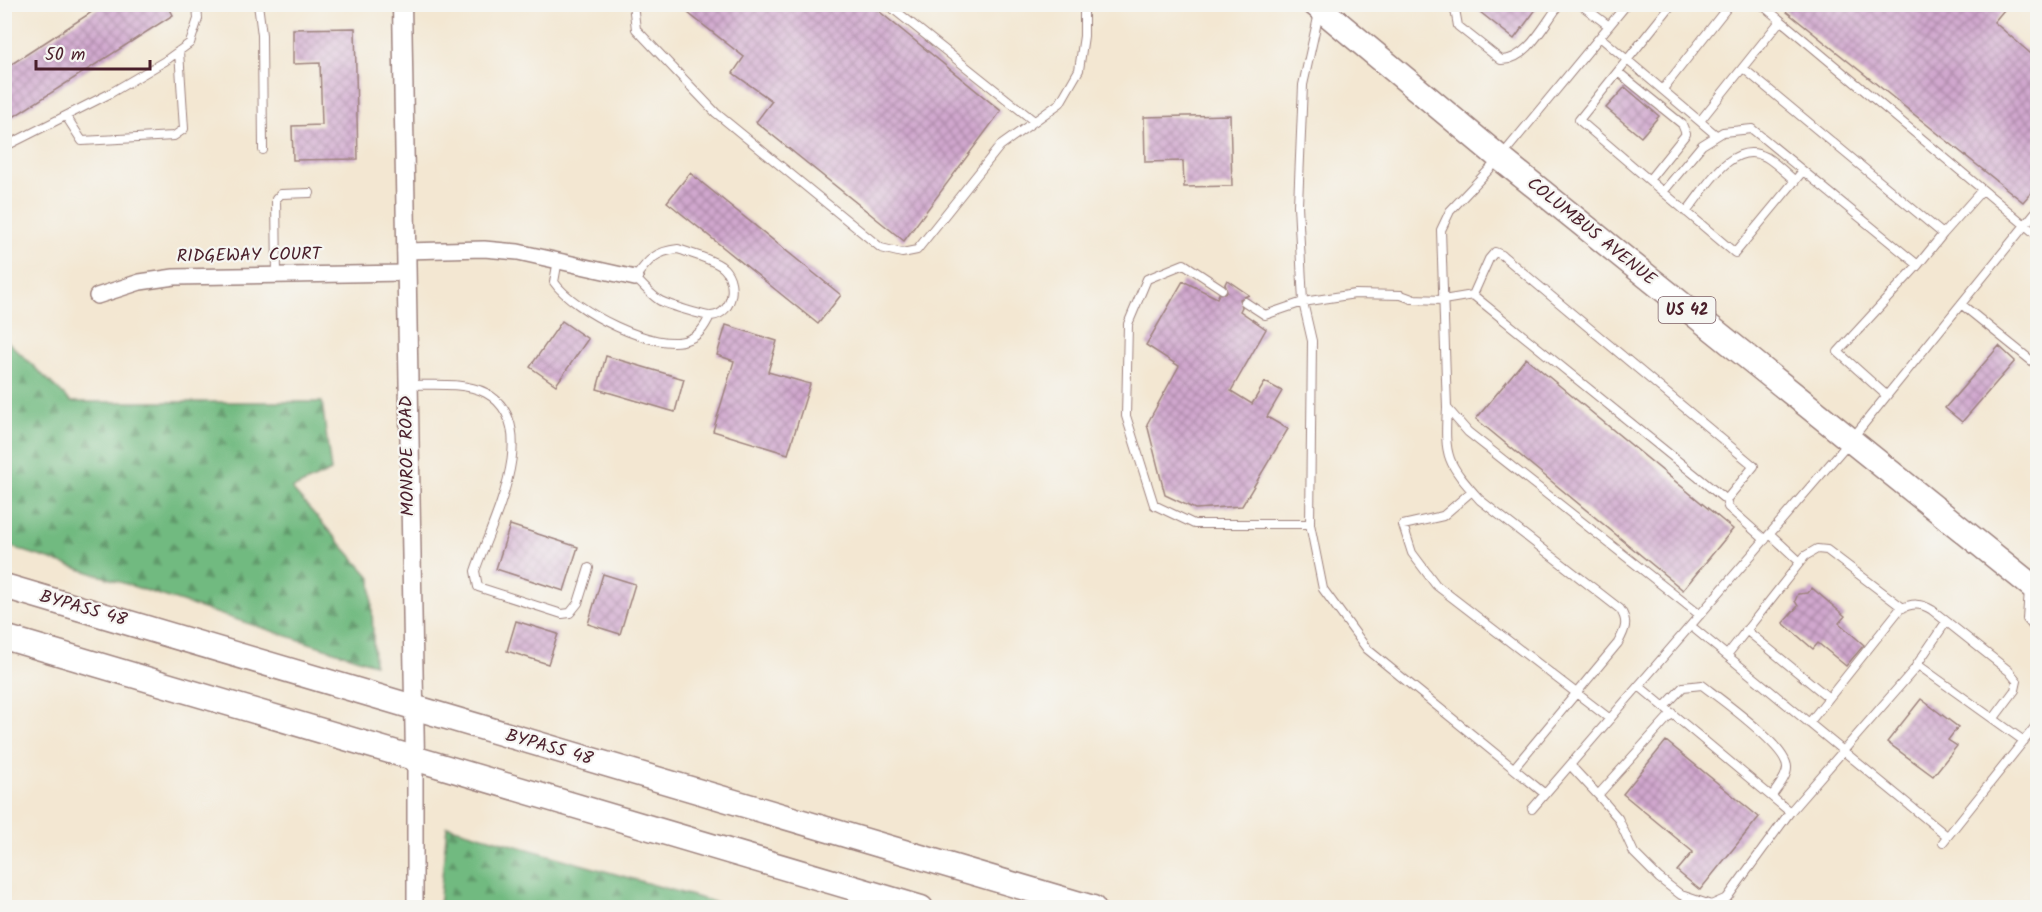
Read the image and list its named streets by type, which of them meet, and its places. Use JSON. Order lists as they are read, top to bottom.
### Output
{
  "streets": {
    "main road": ["COLUMBUS AVENUE", "US 42", "BYPASS 48"],
    "street": ["RIDGEWAY COURT", "MONROE ROAD"]
  },
  "crossings": [
    ["RIDGEWAY COURT", "MONROE ROAD"],
    ["MONROE ROAD", "BYPASS 48"]
  ],
  "scale_bar": "50 m"
}
